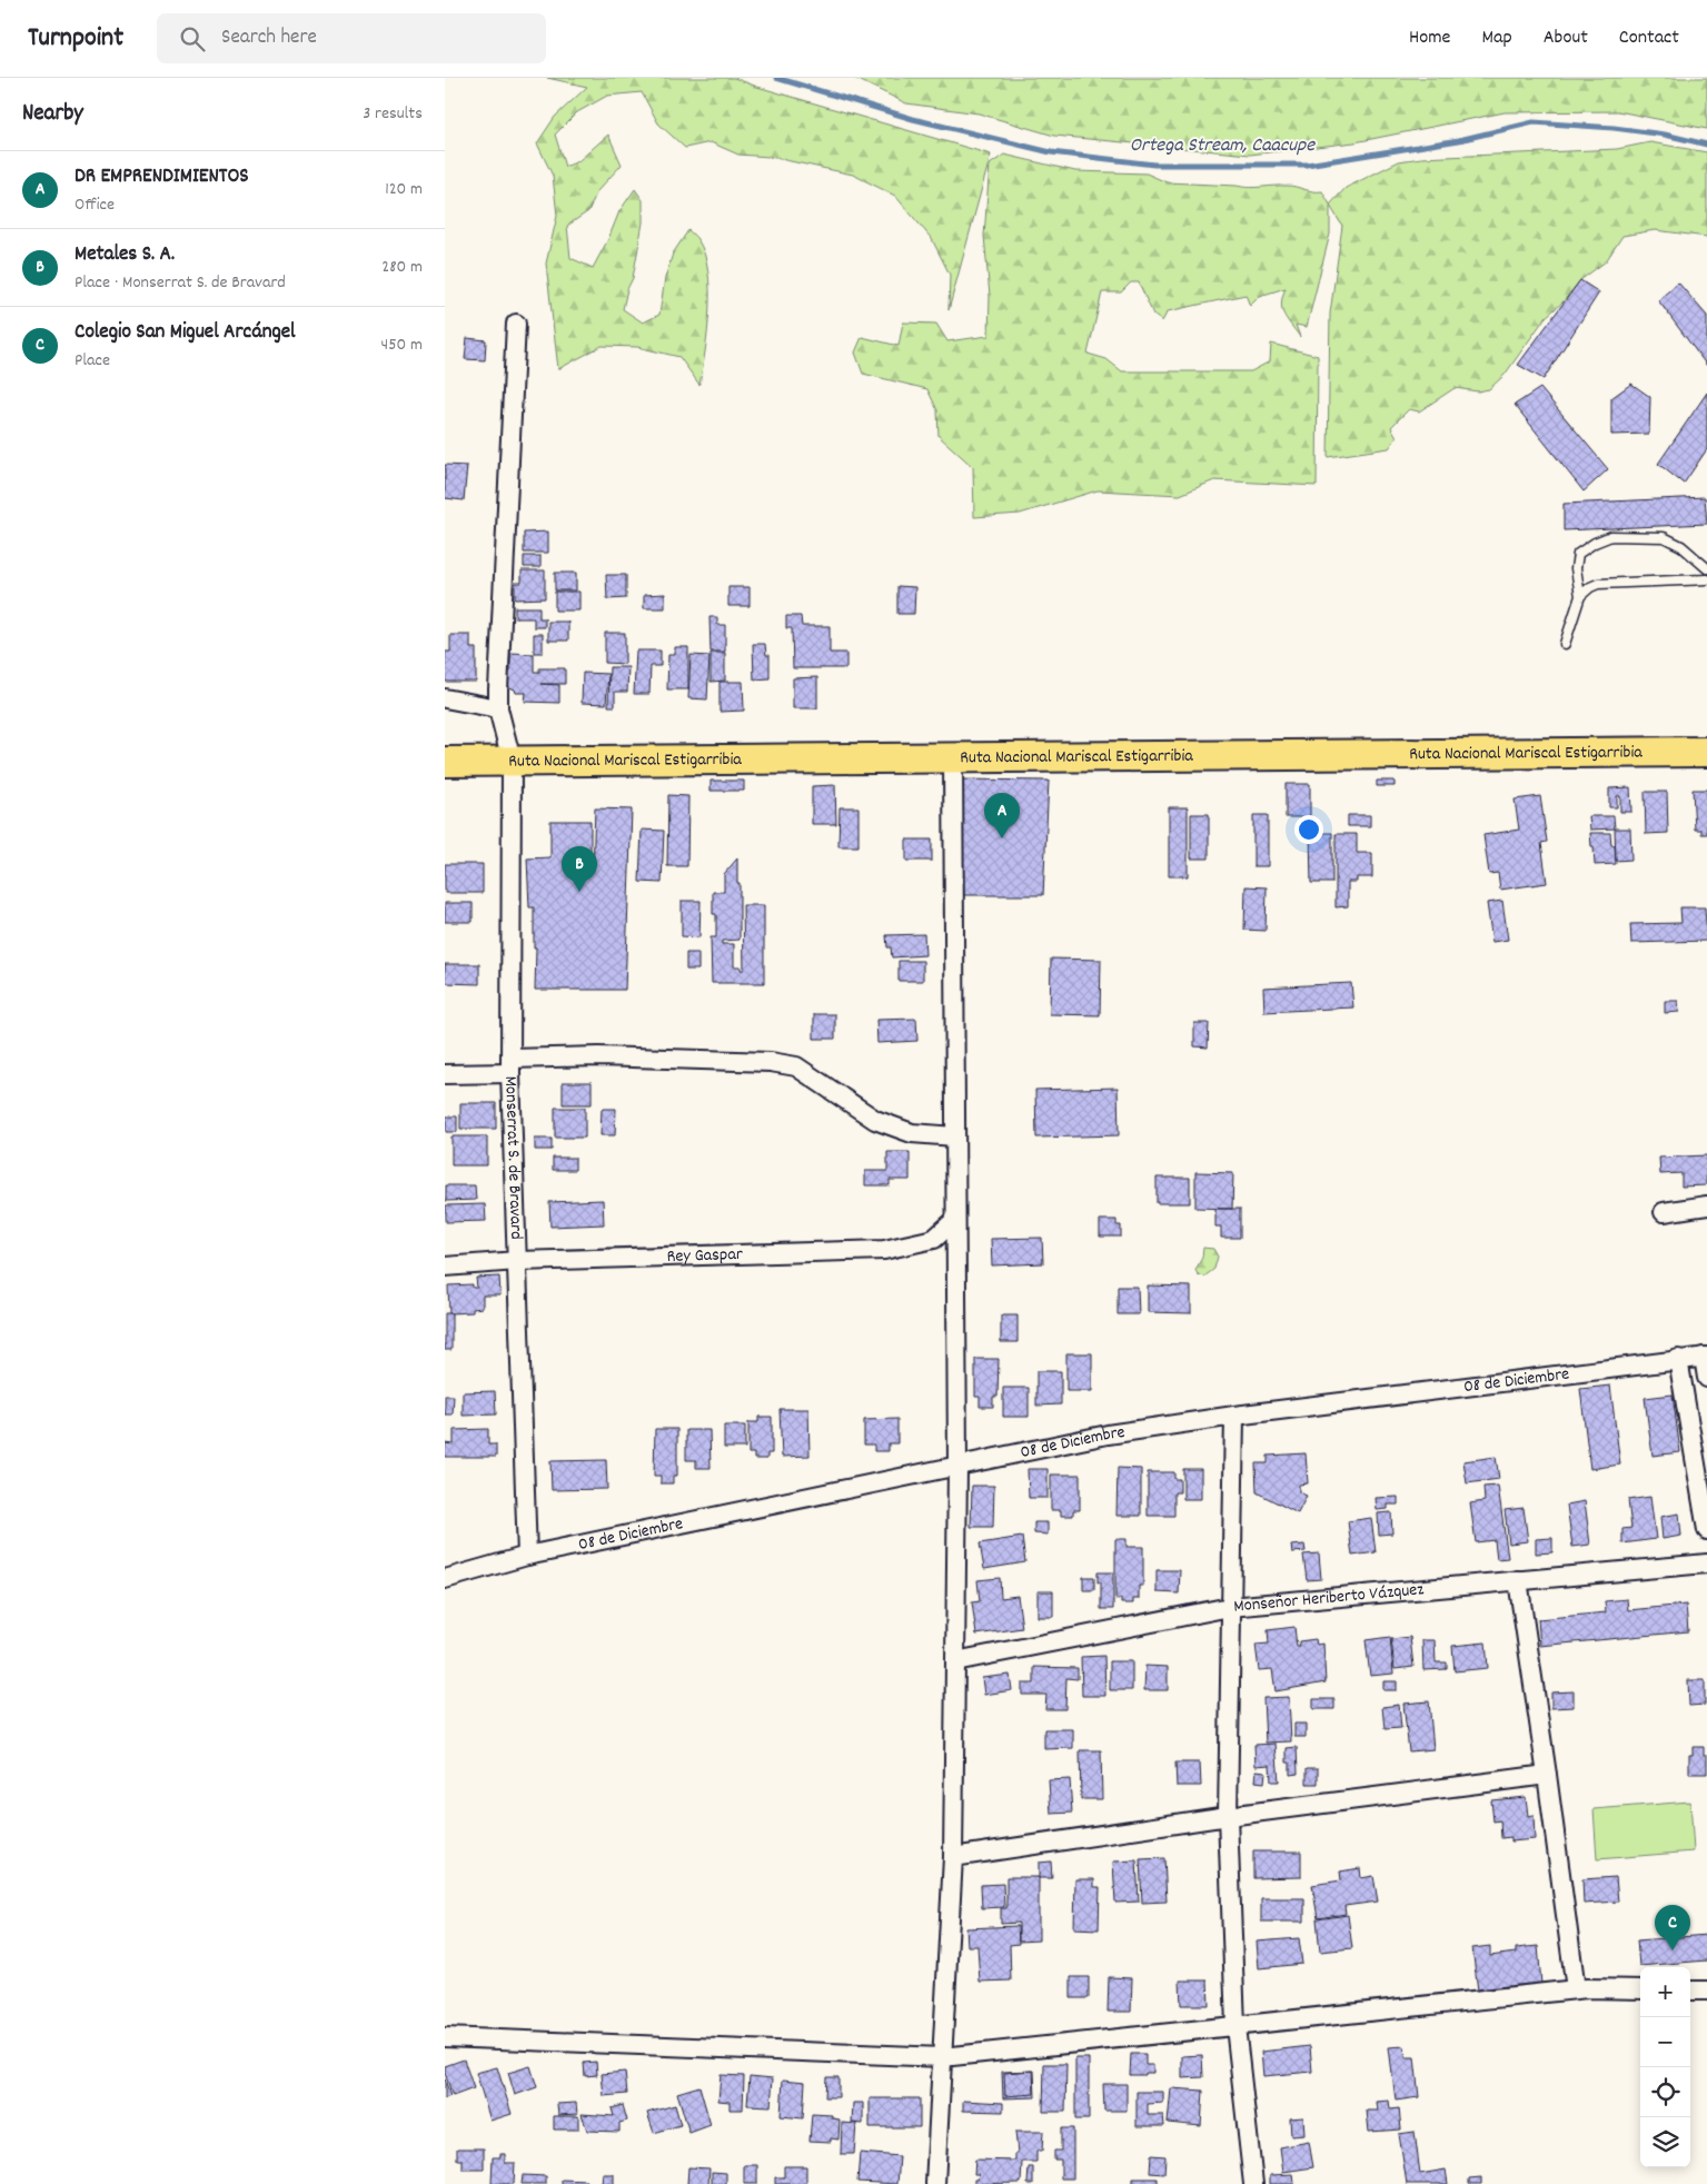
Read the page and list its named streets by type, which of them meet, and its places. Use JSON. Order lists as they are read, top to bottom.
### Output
{
  "streets": {
    "main road": ["Ruta Nacional Mariscal Estigarribia"],
    "street": [
      "Monserrat S. de Bravard",
      "Rey Gaspar",
      "08 de Diciembre",
      "Monseñor Heriberto Vázquez"
    ]
  },
  "crossings": [
    ["Ruta Nacional Mariscal Estigarribia", "Monserrat S. de Bravard"],
    ["Monserrat S. de Bravard", "Rey Gaspar"],
    ["Monserrat S. de Bravard", "08 de Diciembre"]
  ],
  "water": ["Ortega Stream, Caacupe"],
  "page": {
    "header": "Turnpoint",
    "search": "Search here",
    "nav": [
      "Home",
      "Map",
      "About",
      "Contact"
    ],
    "heading": ["Nearby", "3 results"],
    "list": [
      {
        "mark": "A",
        "name": "DR EMPRENDIMIENTOS",
        "note": "Office",
        "value": "120 m"
      },
      {
        "mark": "B",
        "name": "Metales S. A.",
        "note": "Place · Monserrat S. de Bravard",
        "value": "280 m"
      },
      {
        "mark": "C",
        "name": "Colegio San Miguel Arcángel",
        "note": "Place",
        "value": "450 m"
      }
    ],
    "pins": ["A", "B", "C"],
    "map_buttons": ["+", "−"]
  }
}
